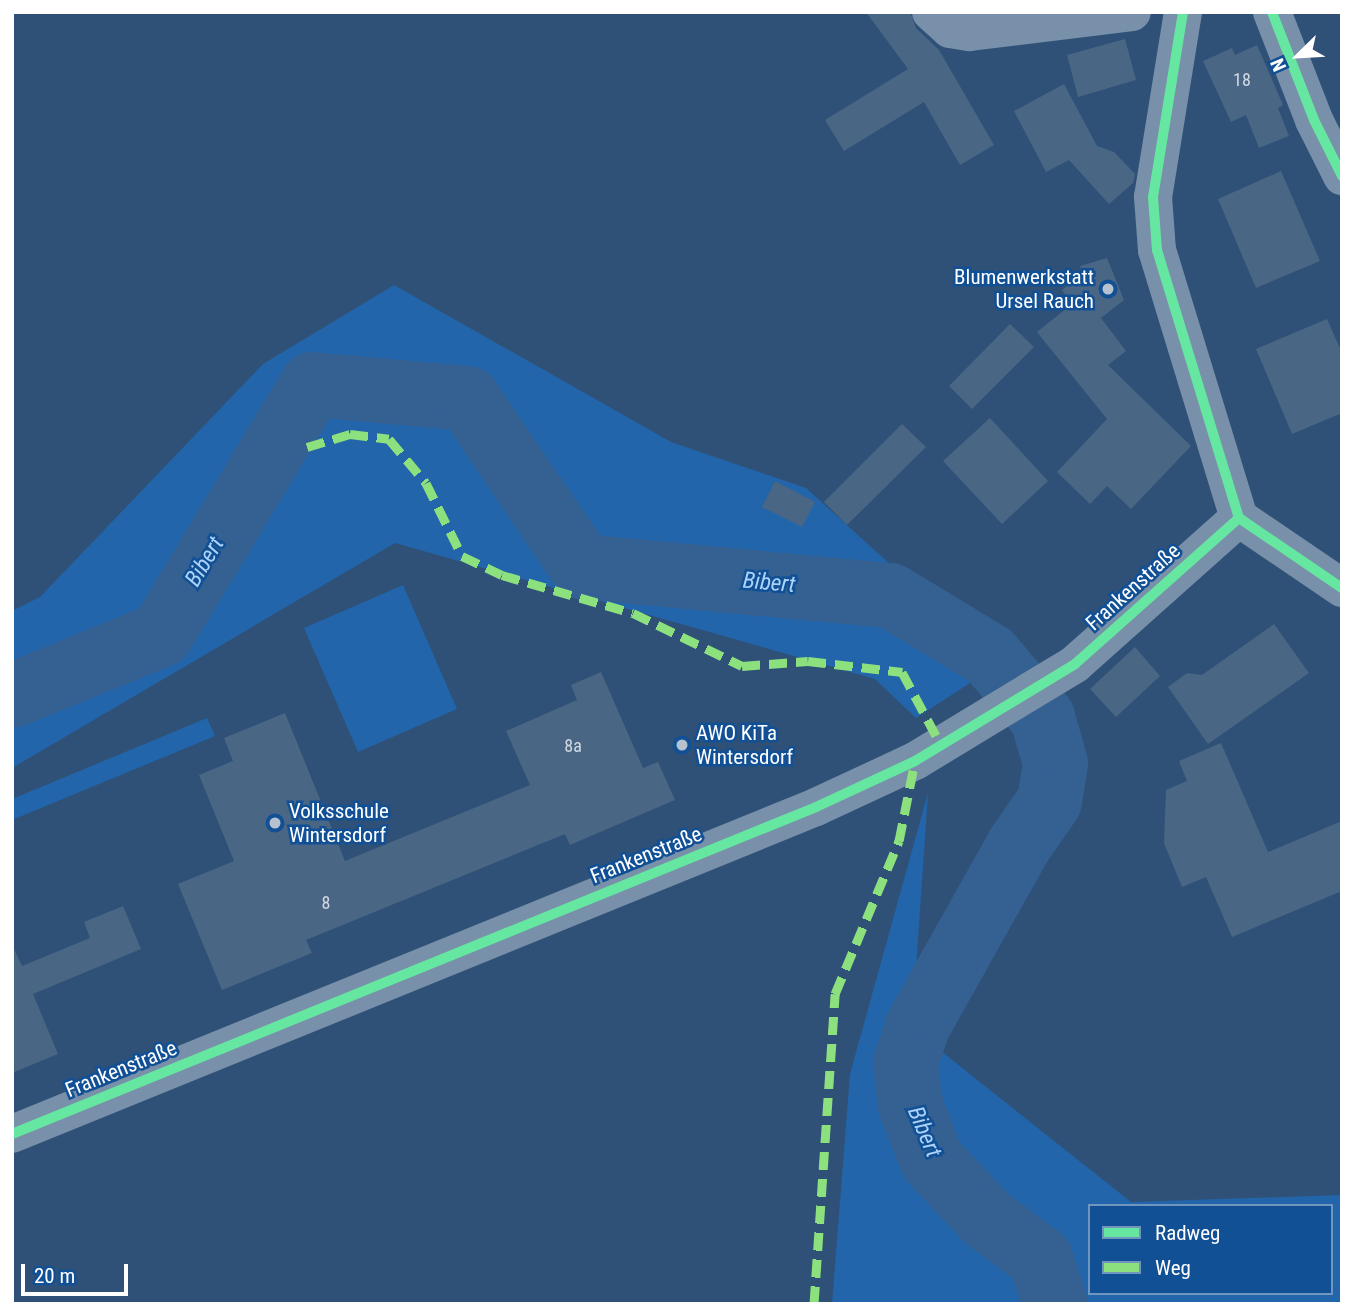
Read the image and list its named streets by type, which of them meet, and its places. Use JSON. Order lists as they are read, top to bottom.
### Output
{
  "streets": {
    "street": ["Frankenstraße"]
  },
  "water": ["Bibert"],
  "places": ["Blumenwerkstatt Ursel Rauch", "AWO KiTa Wintersdorf", "Volksschule Wintersdorf"],
  "house_numbers": ["18", "8a", "8"],
  "legend": ["Radweg", "Weg"],
  "scale_bar": "20 m",
  "north": "bottom left"
}
